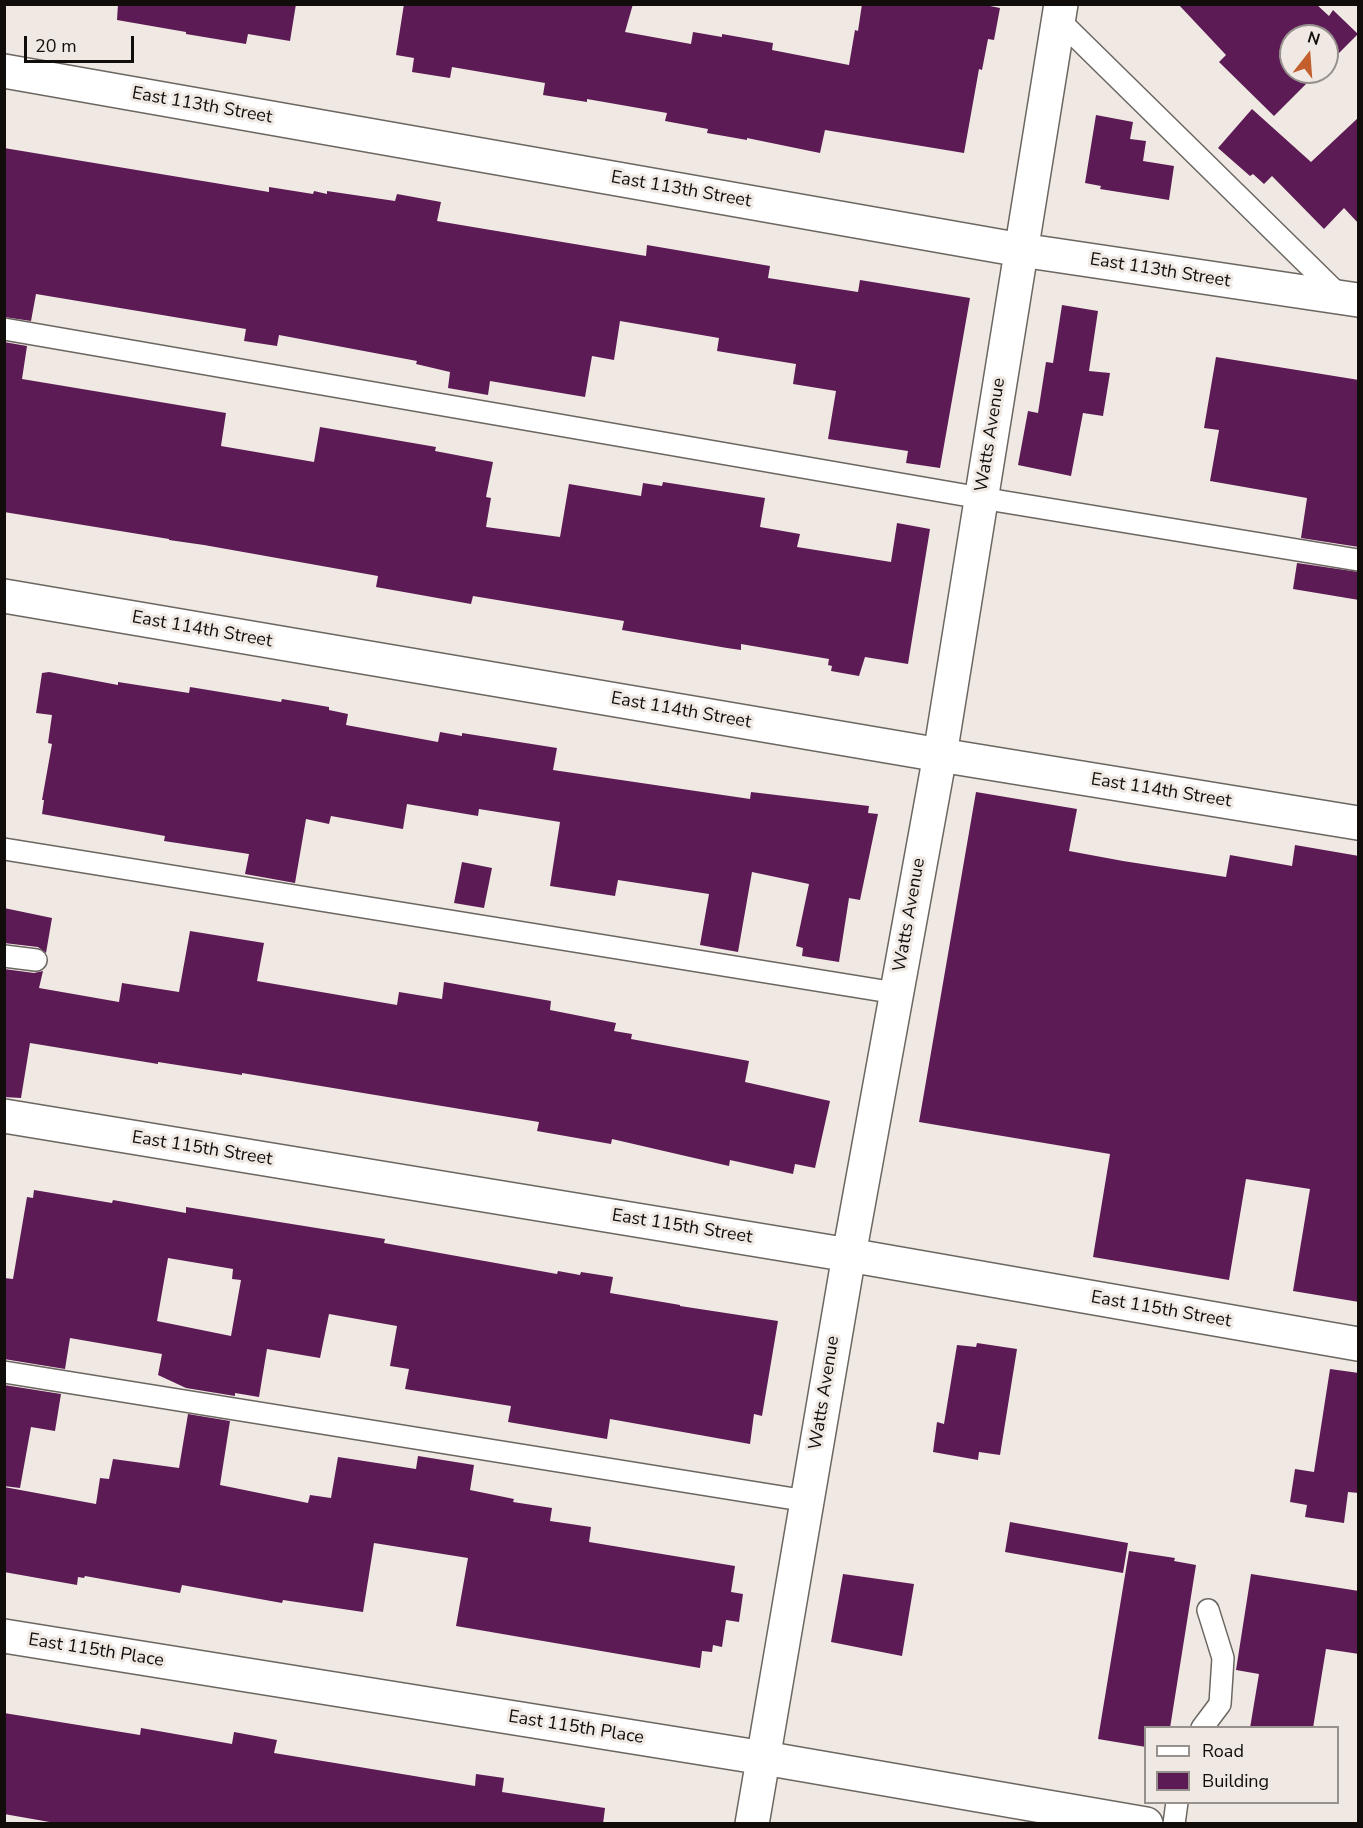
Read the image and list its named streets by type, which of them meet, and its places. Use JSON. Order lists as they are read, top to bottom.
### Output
{
  "streets": {
    "street": [
      "East 113th Street",
      "Watts Avenue",
      "East 114th Street",
      "East 115th Street",
      "East 115th Place"
    ]
  },
  "crossings": [
    ["East 113th Street", "Watts Avenue"],
    ["Watts Avenue", "East 114th Street"],
    ["Watts Avenue", "East 115th Street"],
    ["Watts Avenue", "East 115th Place"]
  ],
  "legend": ["Road", "Building"],
  "scale_bar": "20 m",
  "north": "top"
}
